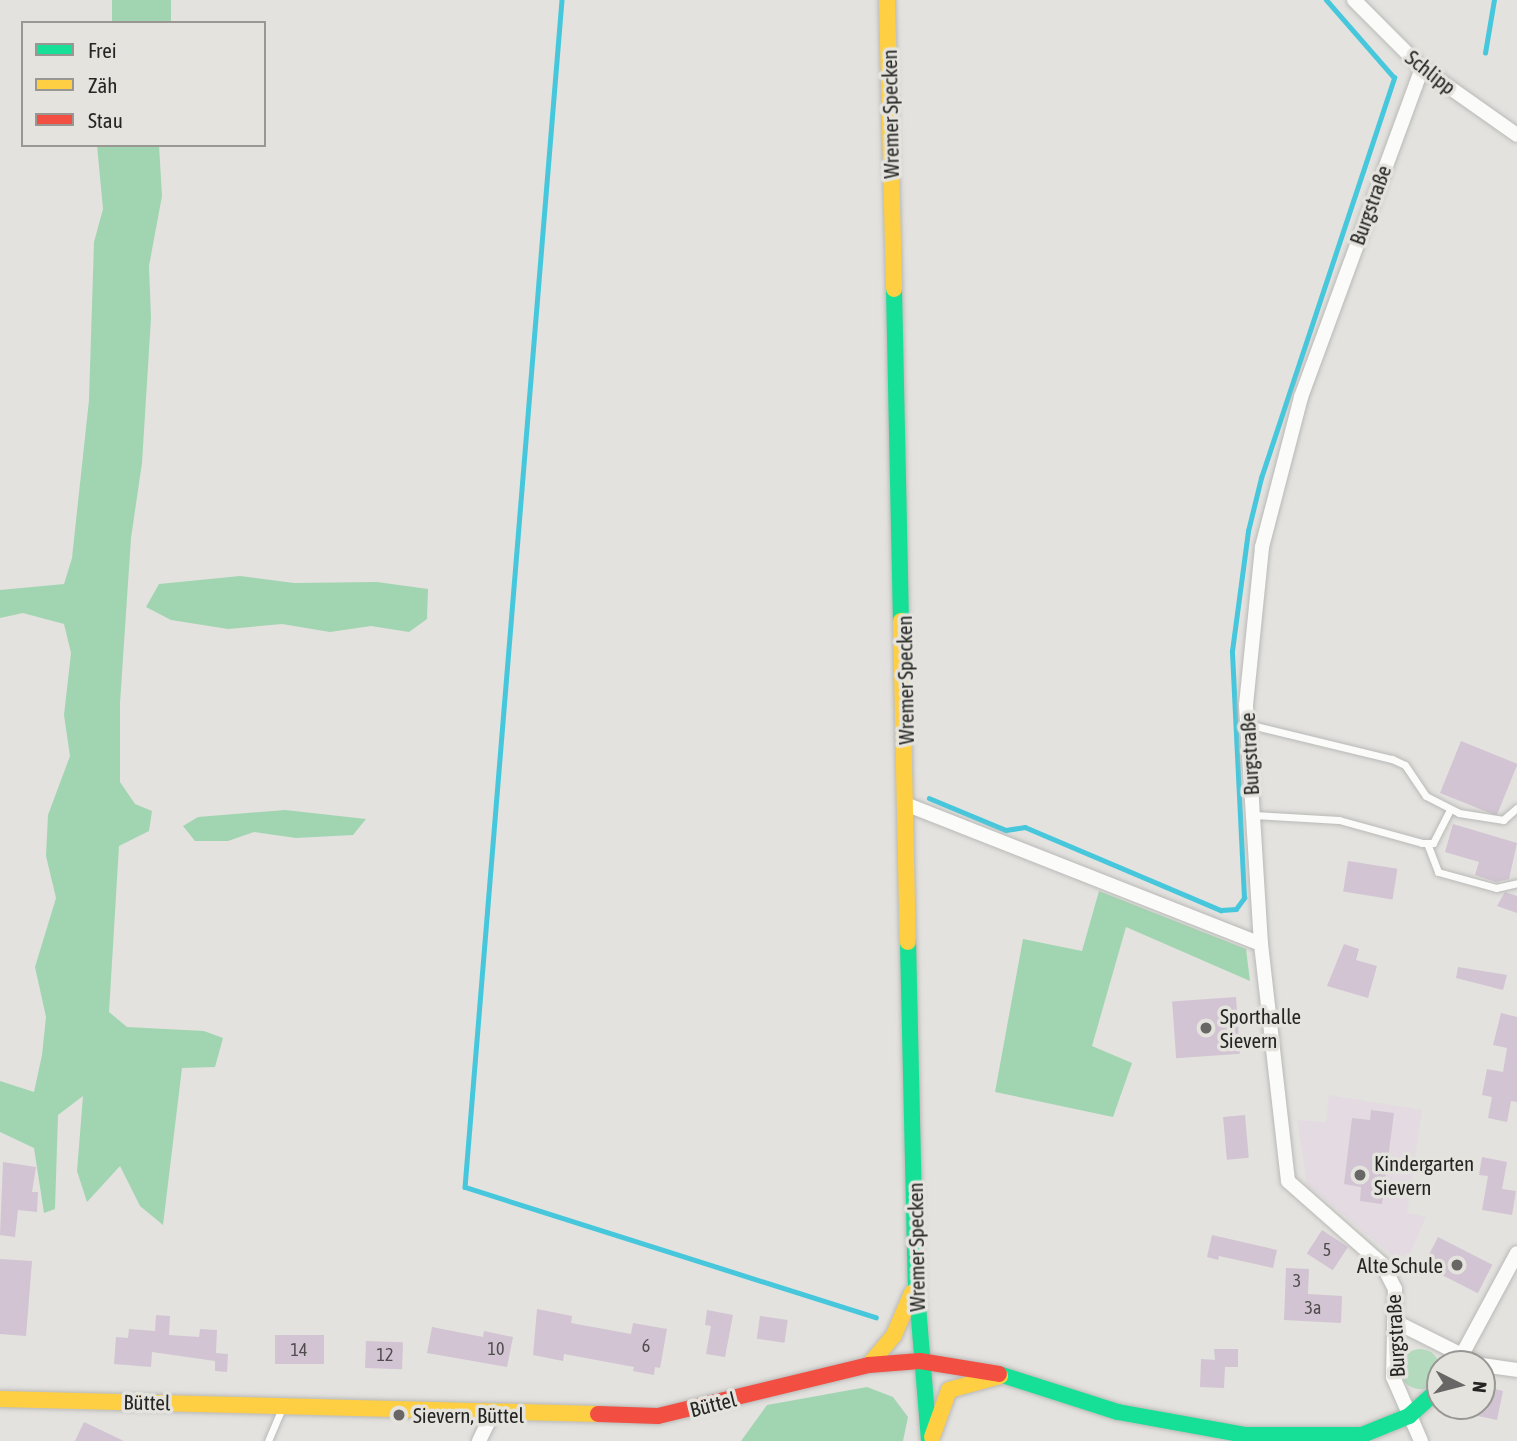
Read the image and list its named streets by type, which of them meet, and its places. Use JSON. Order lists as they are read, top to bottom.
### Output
{
  "streets": {
    "street": [
      "Schlipp",
      "Wremer Specken",
      "Burgstraße",
      "Büttel"
    ]
  },
  "crossings": [
    ["Schlipp", "Burgstraße"],
    ["Wremer Specken", "Büttel"],
    ["Burgstraße", "Büttel"]
  ],
  "places": [
    "Sporthalle Sievern",
    "Kindergarten Sievern",
    "Alte Schule",
    "Sievern, Büttel"
  ],
  "house_numbers": [
    "5",
    "3",
    "3a",
    "6",
    "10",
    "14",
    "12"
  ],
  "legend": ["Frei", "Zäh", "Stau"],
  "north": "right"
}
